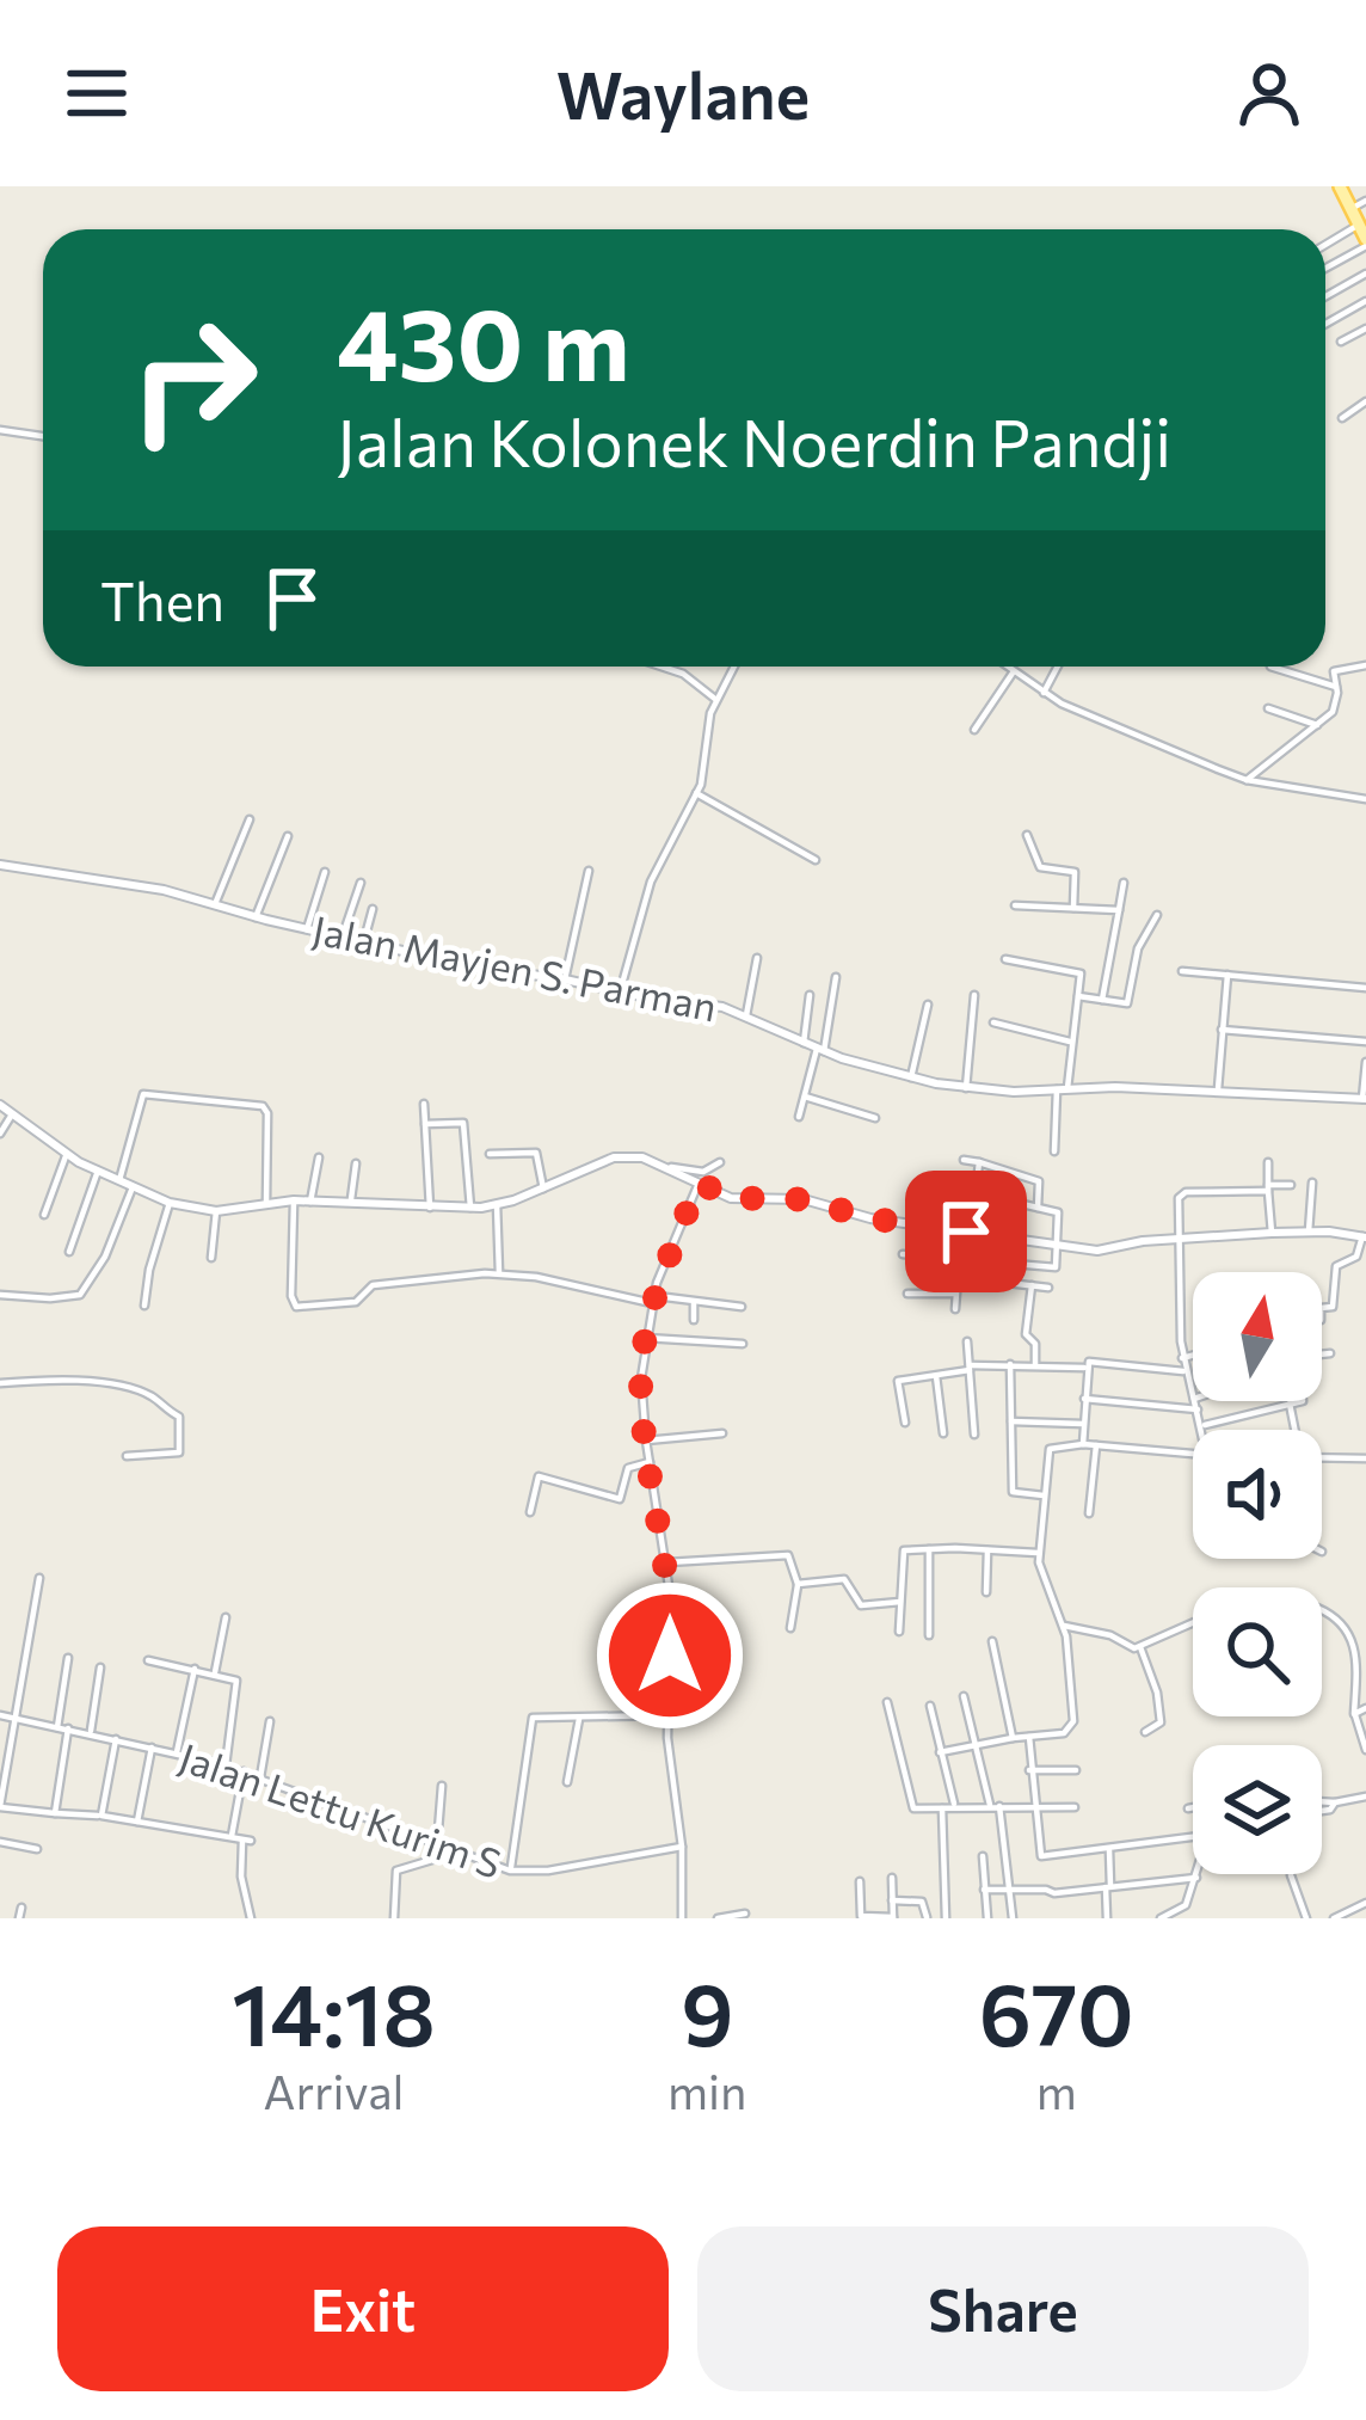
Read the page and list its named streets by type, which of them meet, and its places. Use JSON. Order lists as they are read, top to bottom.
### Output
{
  "streets": {
    "street": ["Jalan Mayjen S. Parman", "Jalan Lettu Kurim S"]
  },
  "north": "top",
  "page": {
    "header": "Waylane",
    "turn": ["430 m", "Jalan Kolonek Noerdin Pandji"],
    "then": "Then",
    "eta": [
      "14:18",
      "Arrival",
      "9",
      "min",
      "670",
      "m"
    ],
    "buttons": ["Exit", "Share"]
  }
}
